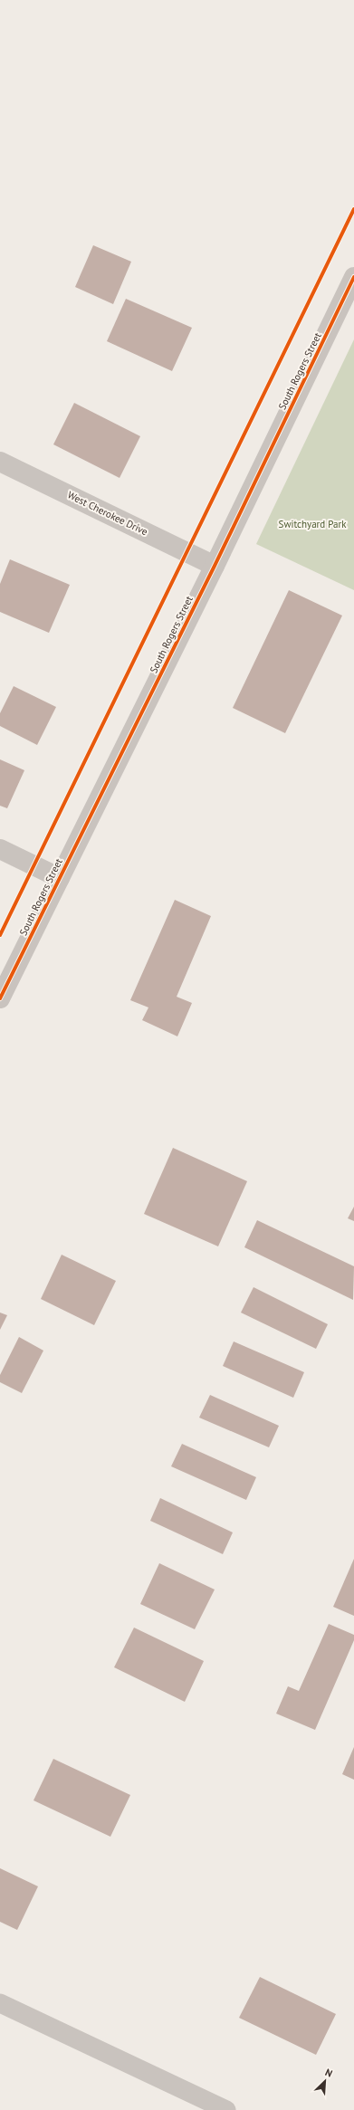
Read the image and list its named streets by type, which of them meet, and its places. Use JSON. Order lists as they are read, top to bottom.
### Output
{
  "streets": {
    "street": ["South Rogers Street", "West Cherokee Drive"]
  },
  "crossings": [
    ["South Rogers Street", "West Cherokee Drive"]
  ],
  "parks": ["Switchyard Park"],
  "north": "top right"
}
